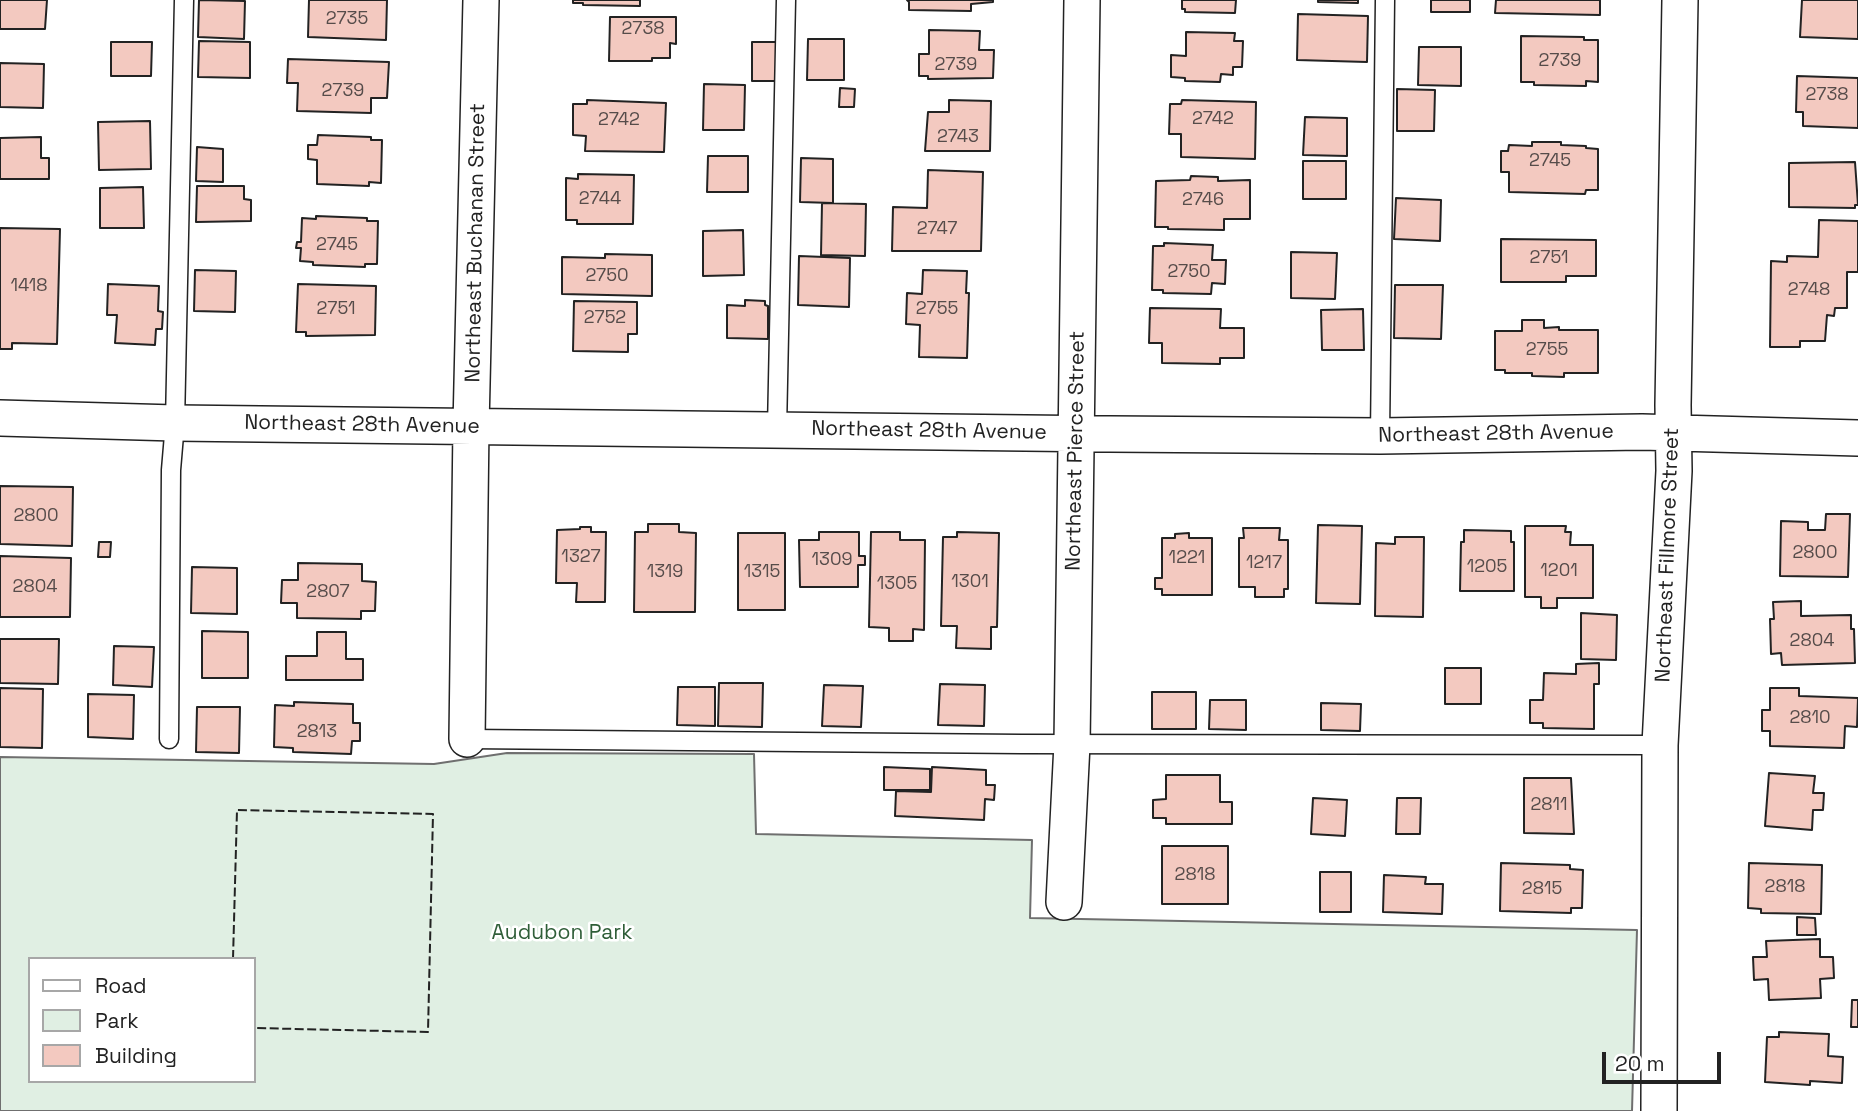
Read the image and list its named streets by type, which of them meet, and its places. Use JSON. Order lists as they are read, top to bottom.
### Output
{
  "streets": {
    "street": [
      "Northeast Buchanan Street",
      "Northeast 28th Avenue",
      "Northeast Pierce Street",
      "Northeast Fillmore Street"
    ]
  },
  "crossings": [
    ["Northeast Buchanan Street", "Northeast 28th Avenue"],
    ["Northeast 28th Avenue", "Northeast Pierce Street"],
    ["Northeast 28th Avenue", "Northeast Fillmore Street"]
  ],
  "parks": ["Audubon Park"],
  "house_numbers": [
    "2735",
    "2738",
    "2739",
    "2739",
    "2739",
    "2738",
    "2742",
    "2742",
    "2743",
    "2745",
    "2744",
    "2746",
    "2747",
    "2745",
    "2751",
    "2750",
    "2750",
    "1418",
    "2748",
    "2751",
    "2755",
    "2752",
    "2755",
    "2800",
    "2800",
    "1327",
    "1221",
    "1309",
    "1217",
    "1205",
    "1201",
    "1319",
    "1315",
    "1301",
    "1305",
    "2804",
    "2807",
    "2804",
    "2810",
    "2813",
    "2811",
    "2818",
    "2818",
    "2815"
  ],
  "legend": ["Road", "Park", "Building"],
  "scale_bar": "20 m"
}
